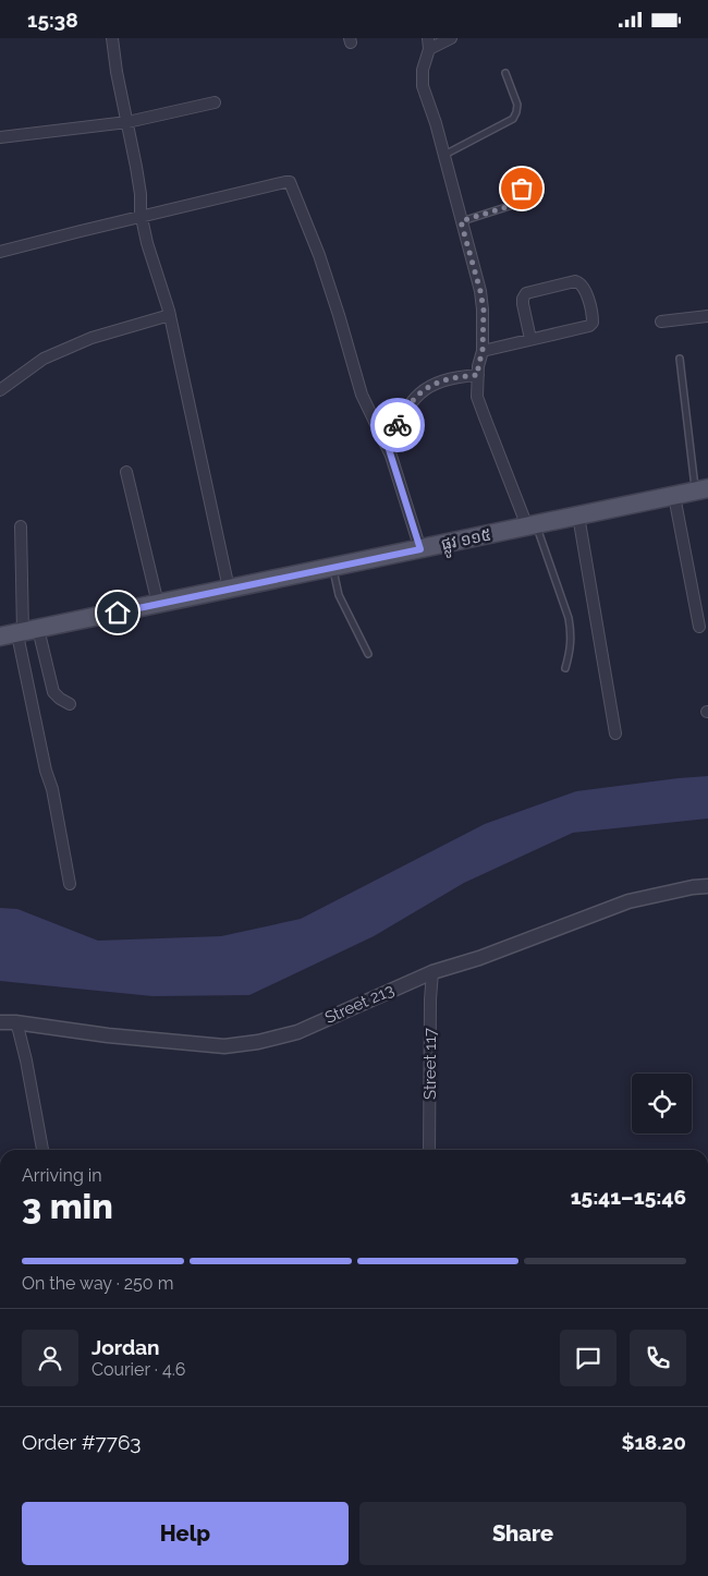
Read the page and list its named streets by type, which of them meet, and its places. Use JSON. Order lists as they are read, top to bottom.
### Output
{
  "streets": {
    "main road": ["ផ្លូវ ១១៥"],
    "street": ["Street 213", "Street 117"]
  },
  "crossings": [
    ["Street 213", "Street 117"]
  ],
  "page": {
    "status": "15:38",
    "heading": ["3 min", "Arriving in", "15:41–15:46"],
    "panel": [
      "Jordan",
      "Courier · 4.6",
      "Order #7763",
      "$18.20"
    ],
    "bar": "On the way · 250 m",
    "buttons": ["Help", "Share"]
  }
}
